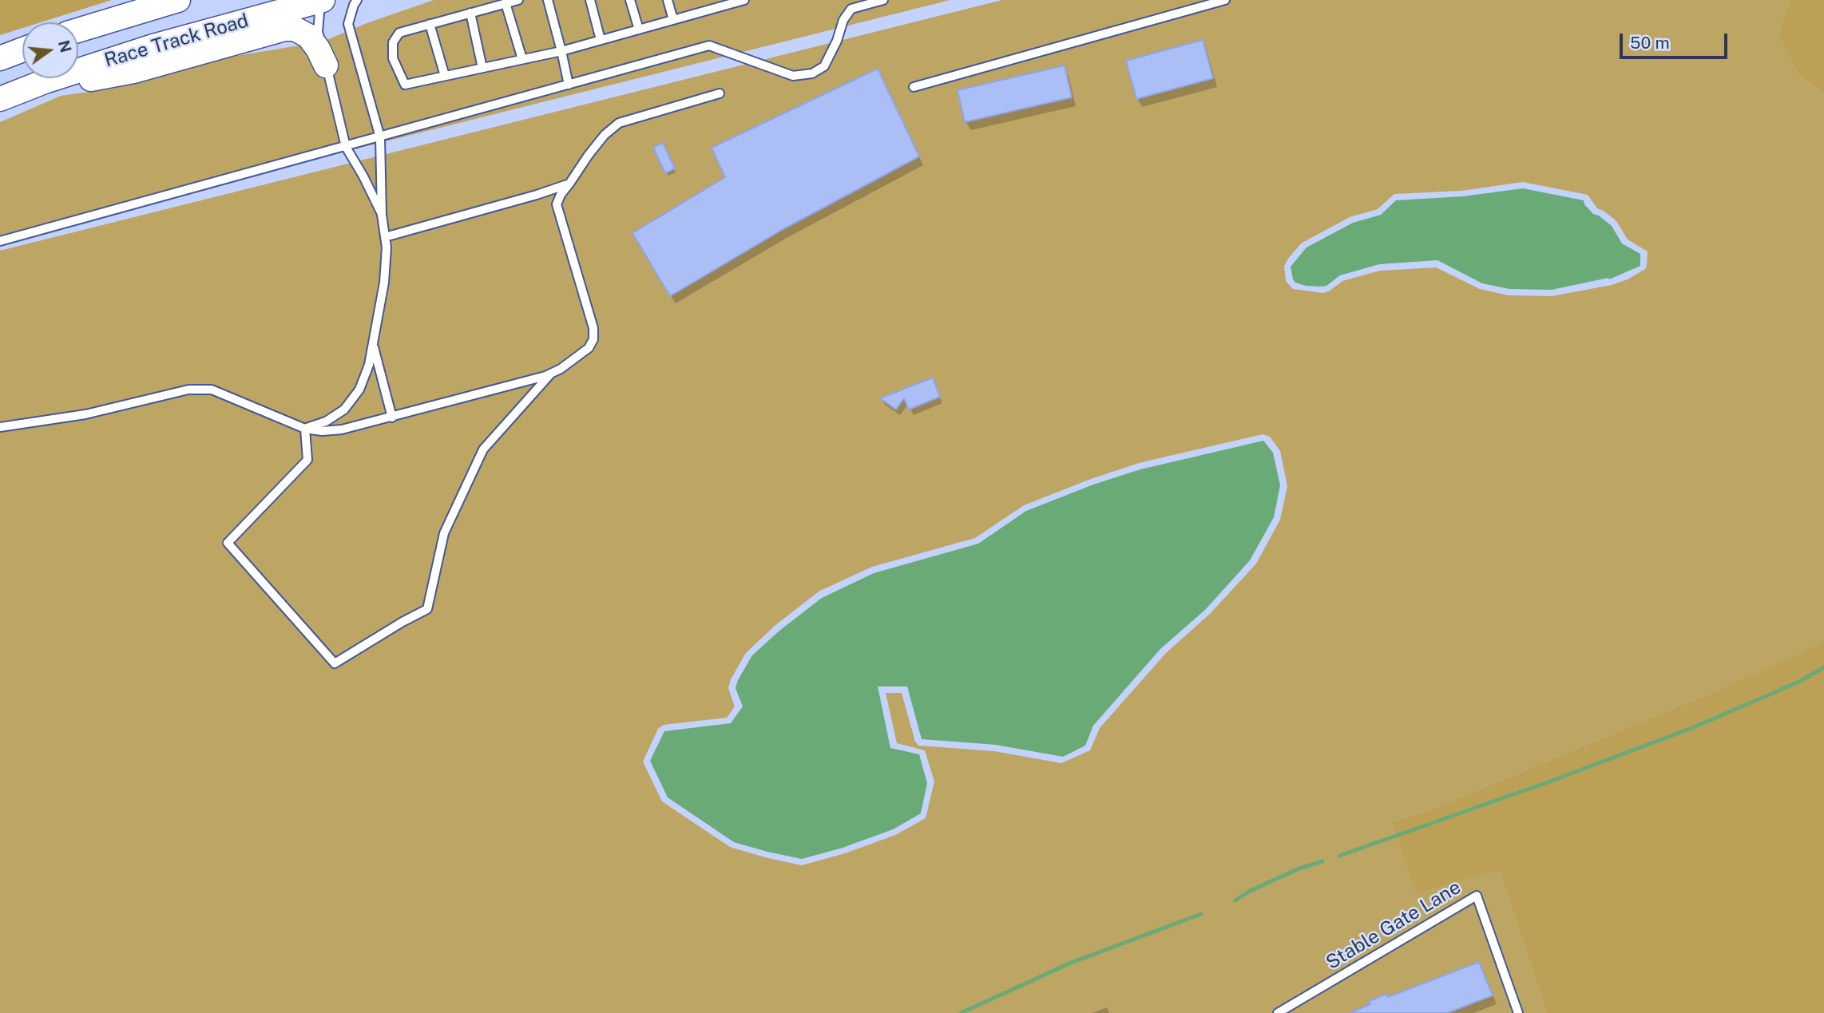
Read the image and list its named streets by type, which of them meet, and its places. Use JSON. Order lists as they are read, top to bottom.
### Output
{
  "streets": {
    "main road": ["Race Track Road"],
    "lane": ["Stable Gate Lane"]
  },
  "scale_bar": "50 m",
  "north": "right"
}
